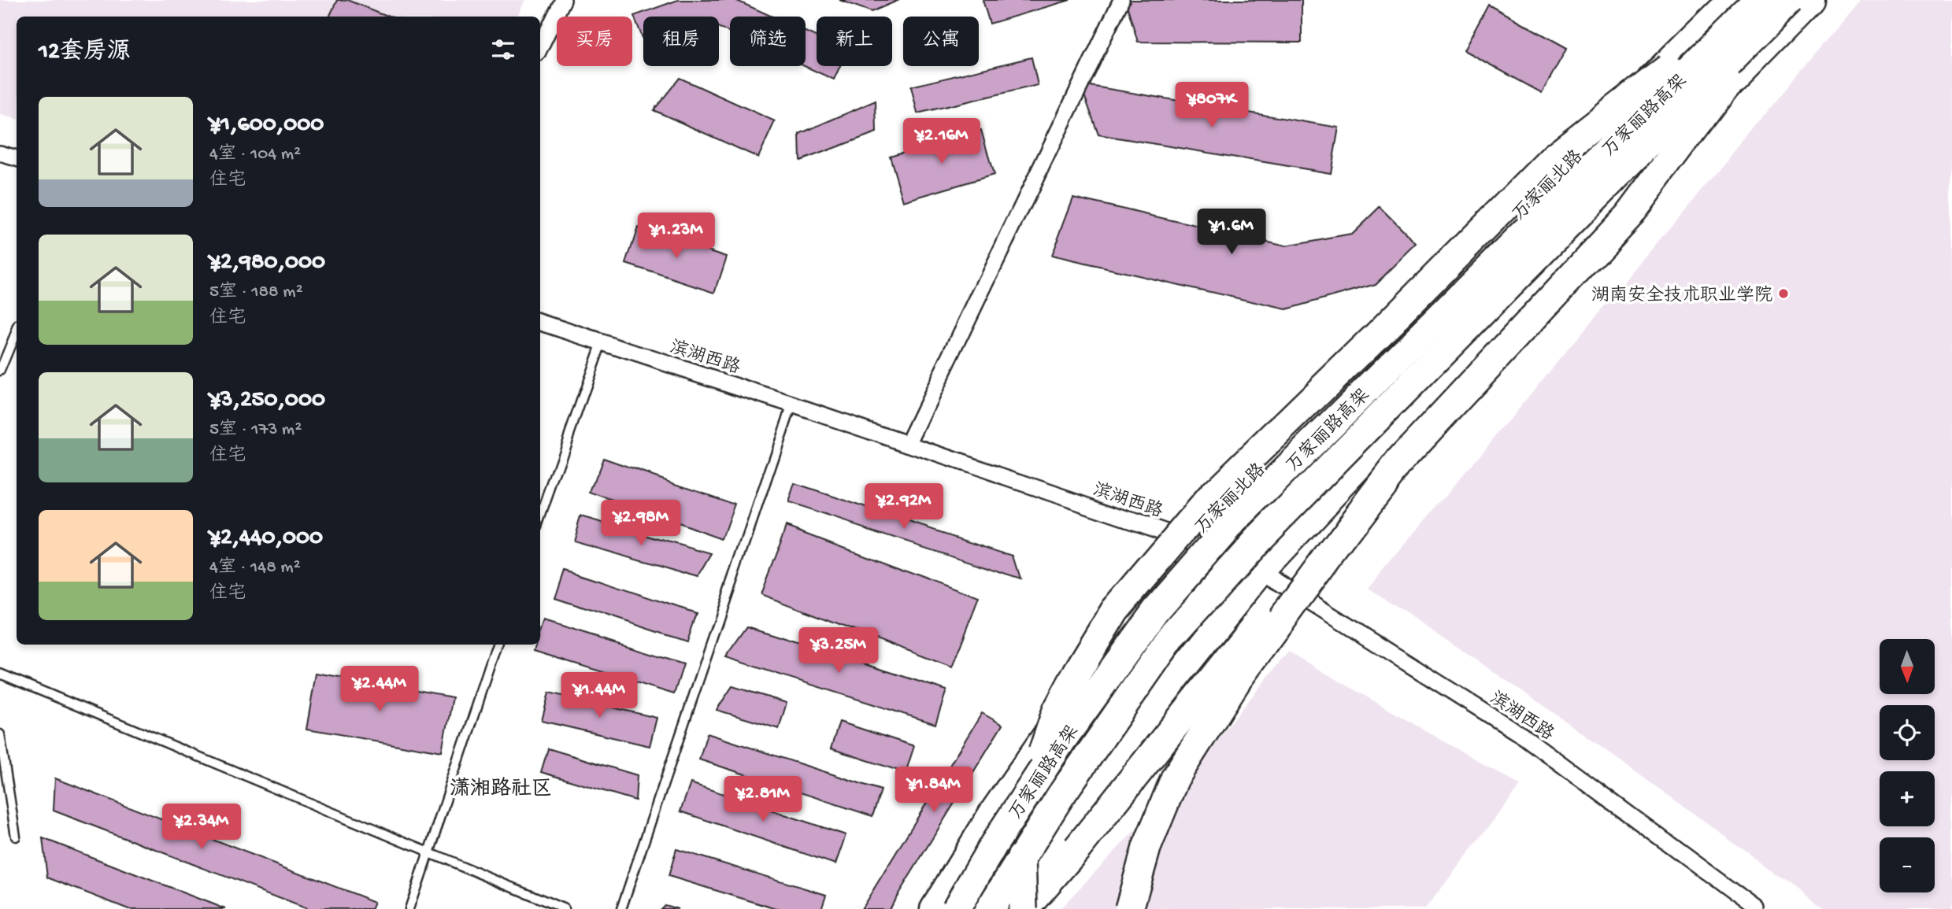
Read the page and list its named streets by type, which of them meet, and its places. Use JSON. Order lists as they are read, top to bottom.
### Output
{
  "streets": {
    "highway": ["万家丽路高架"],
    "main road": ["万家丽北路"],
    "street": ["滨湖西路"]
  },
  "crossings": [
    ["万家丽北路", "滨湖西路"]
  ],
  "districts": ["潇湘路社区"],
  "places": ["湖南安全技术职业学院"],
  "north": "bottom",
  "page": {
    "chip": [
      "买房",
      "租房",
      "筛选",
      "新上",
      "公寓"
    ],
    "heading": "12套房源",
    "price": [
      "¥807K",
      "¥2.16M",
      "¥1.6M",
      "¥1.23M",
      "¥2.92M",
      "¥2.98M",
      "¥3.25M",
      "¥2.44M",
      "¥1.44M",
      "¥1.84M",
      "¥2.81M",
      "¥2.34M"
    ],
    "list": [
      {
        "name": "¥1,600,000",
        "note": "4室 · 104 m² · 住宅"
      },
      {
        "name": "¥2,980,000",
        "note": "5室 · 188 m² · 住宅"
      },
      {
        "name": "¥3,250,000",
        "note": "5室 · 173 m² · 住宅"
      },
      {
        "name": "¥2,440,000",
        "note": "4室 · 148 m² · 住宅"
      }
    ],
    "map_buttons": ["+", "−"]
  }
}
